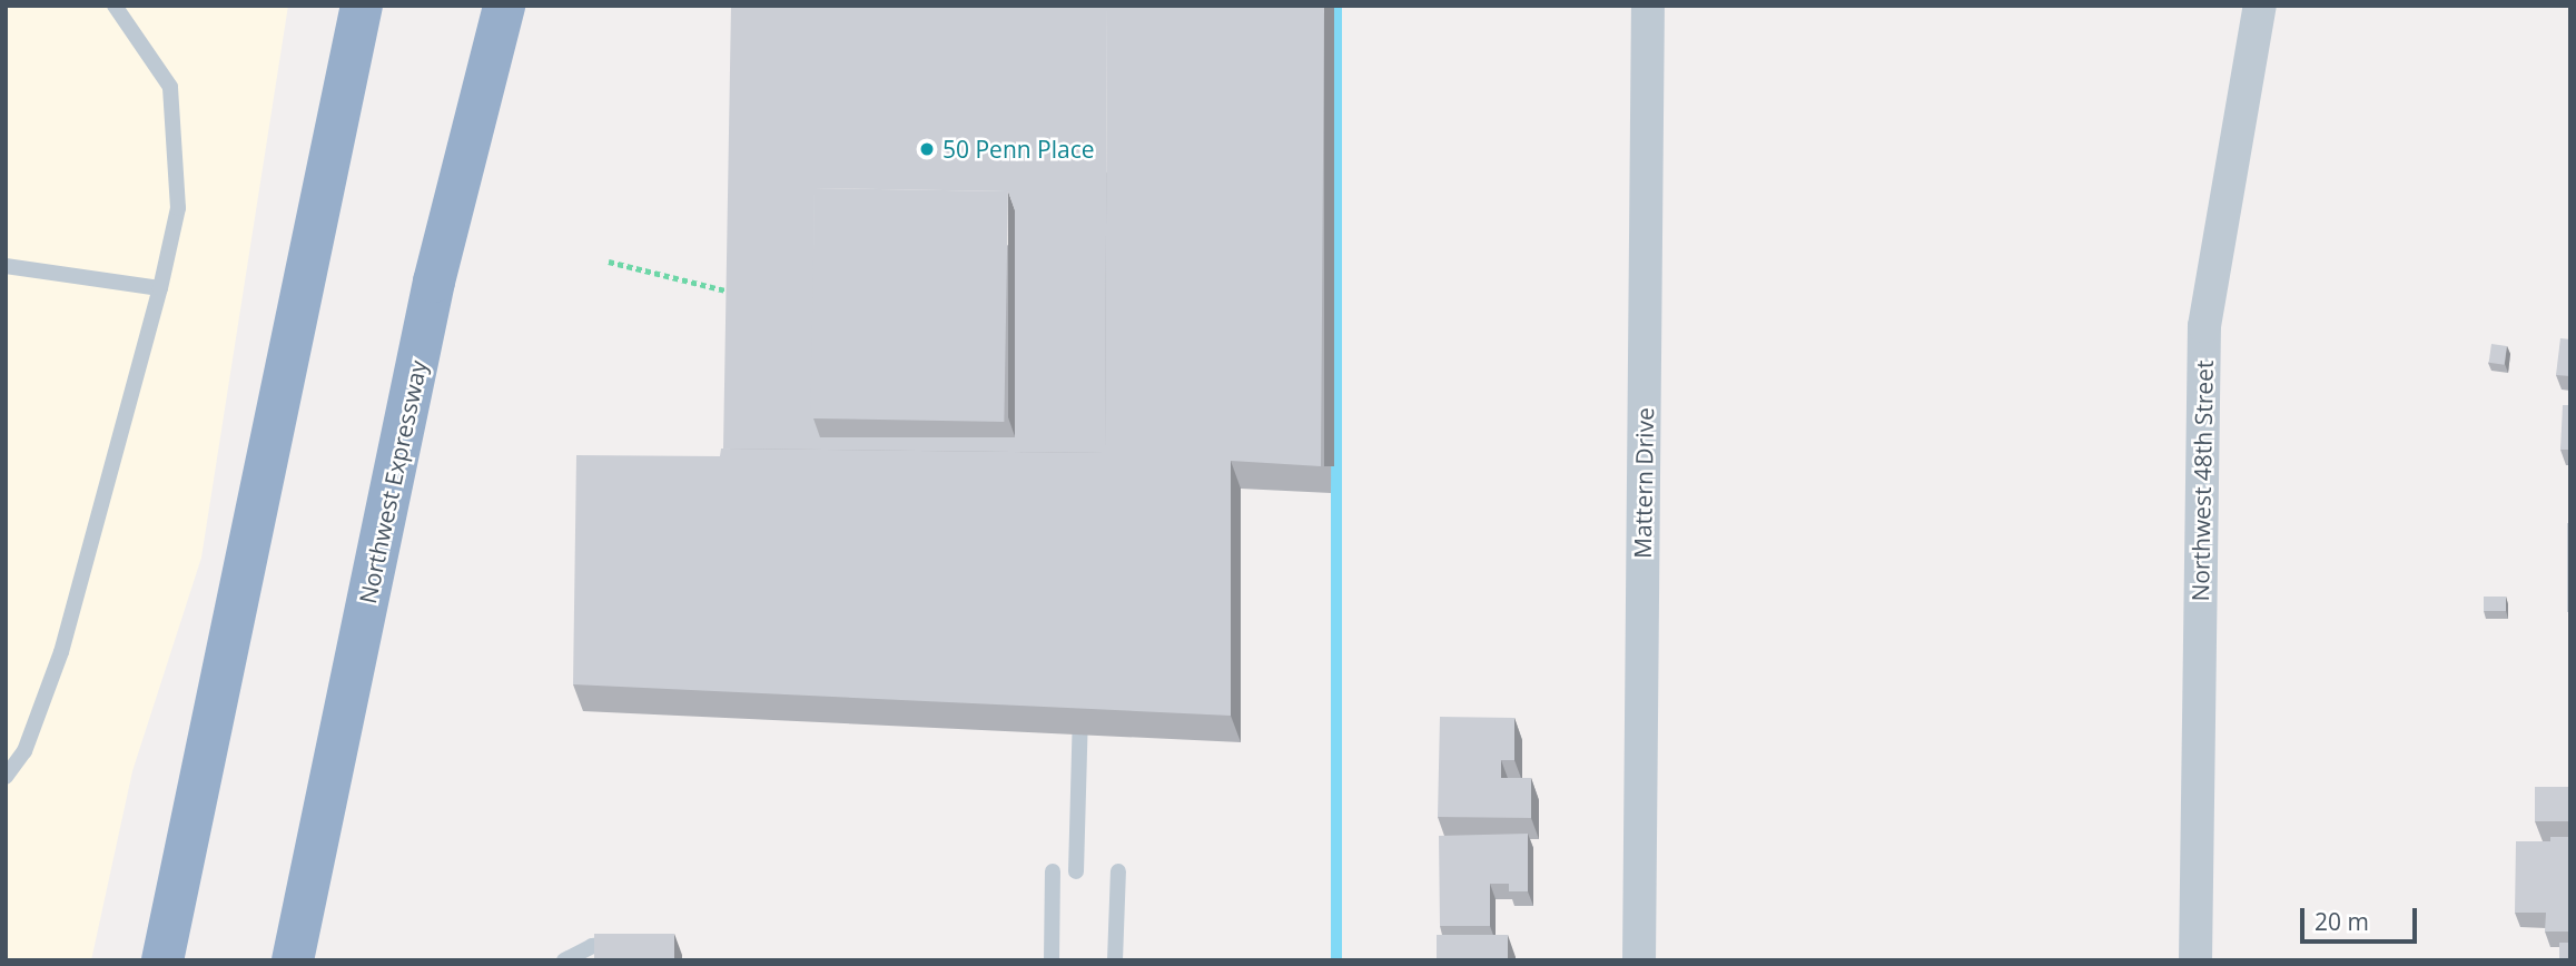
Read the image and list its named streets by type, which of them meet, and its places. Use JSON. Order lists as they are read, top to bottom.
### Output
{
  "streets": {
    "highway": ["Northwest Expressway"],
    "street": ["Northwest 48th Street", "Mattern Drive"]
  },
  "places": ["50 Penn Place"],
  "scale_bar": "20 m"
}
